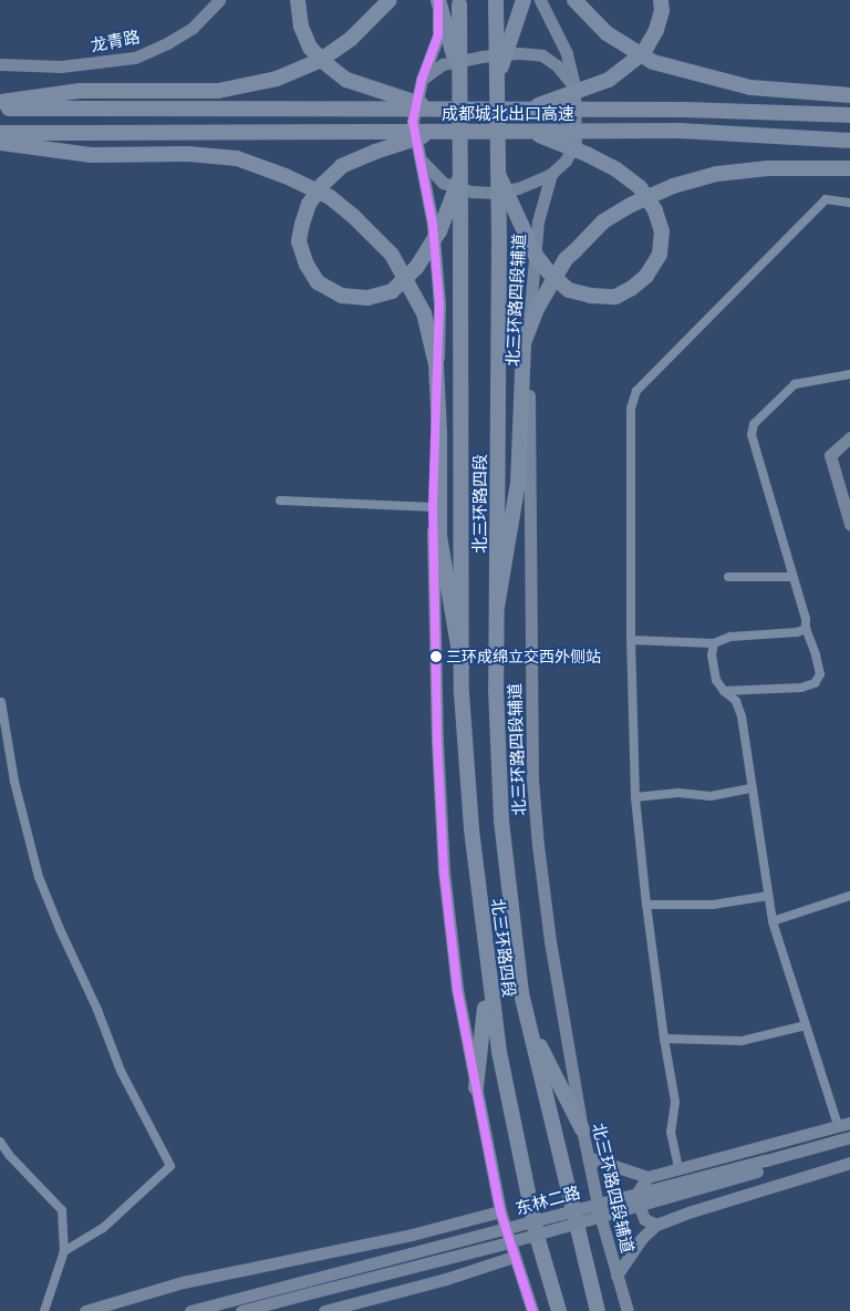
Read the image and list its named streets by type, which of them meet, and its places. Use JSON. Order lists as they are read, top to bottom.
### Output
{
  "streets": {
    "highway": ["成都城北出口高速", "北三环路四段"],
    "main road": ["龙青路", "北三环路四段辅道", "东林二路"]
  },
  "places": ["三环成绵立交西外侧站"]
}
